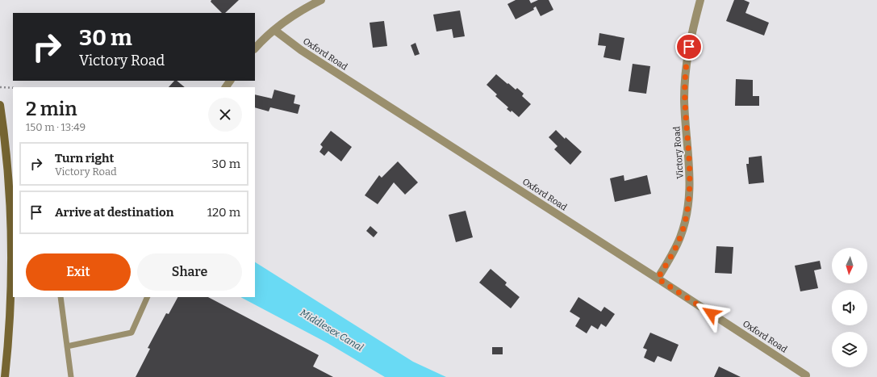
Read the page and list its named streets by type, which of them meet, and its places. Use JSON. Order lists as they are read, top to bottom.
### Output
{
  "streets": {
    "street": ["Oxford Road", "Victory Road"]
  },
  "crossings": [
    ["Oxford Road", "Victory Road"]
  ],
  "water": ["Middlesex Canal"],
  "north": "bottom",
  "page": {
    "turn": ["30 m", "Victory Road"],
    "heading": ["2 min", "150 m · 13:49"],
    "list": [
      {
        "name": "Turn right",
        "note": "Victory Road",
        "value": "30 m"
      },
      {
        "name": "Arrive at destination",
        "value": "120 m"
      }
    ],
    "buttons": ["Exit", "Share"]
  }
}
